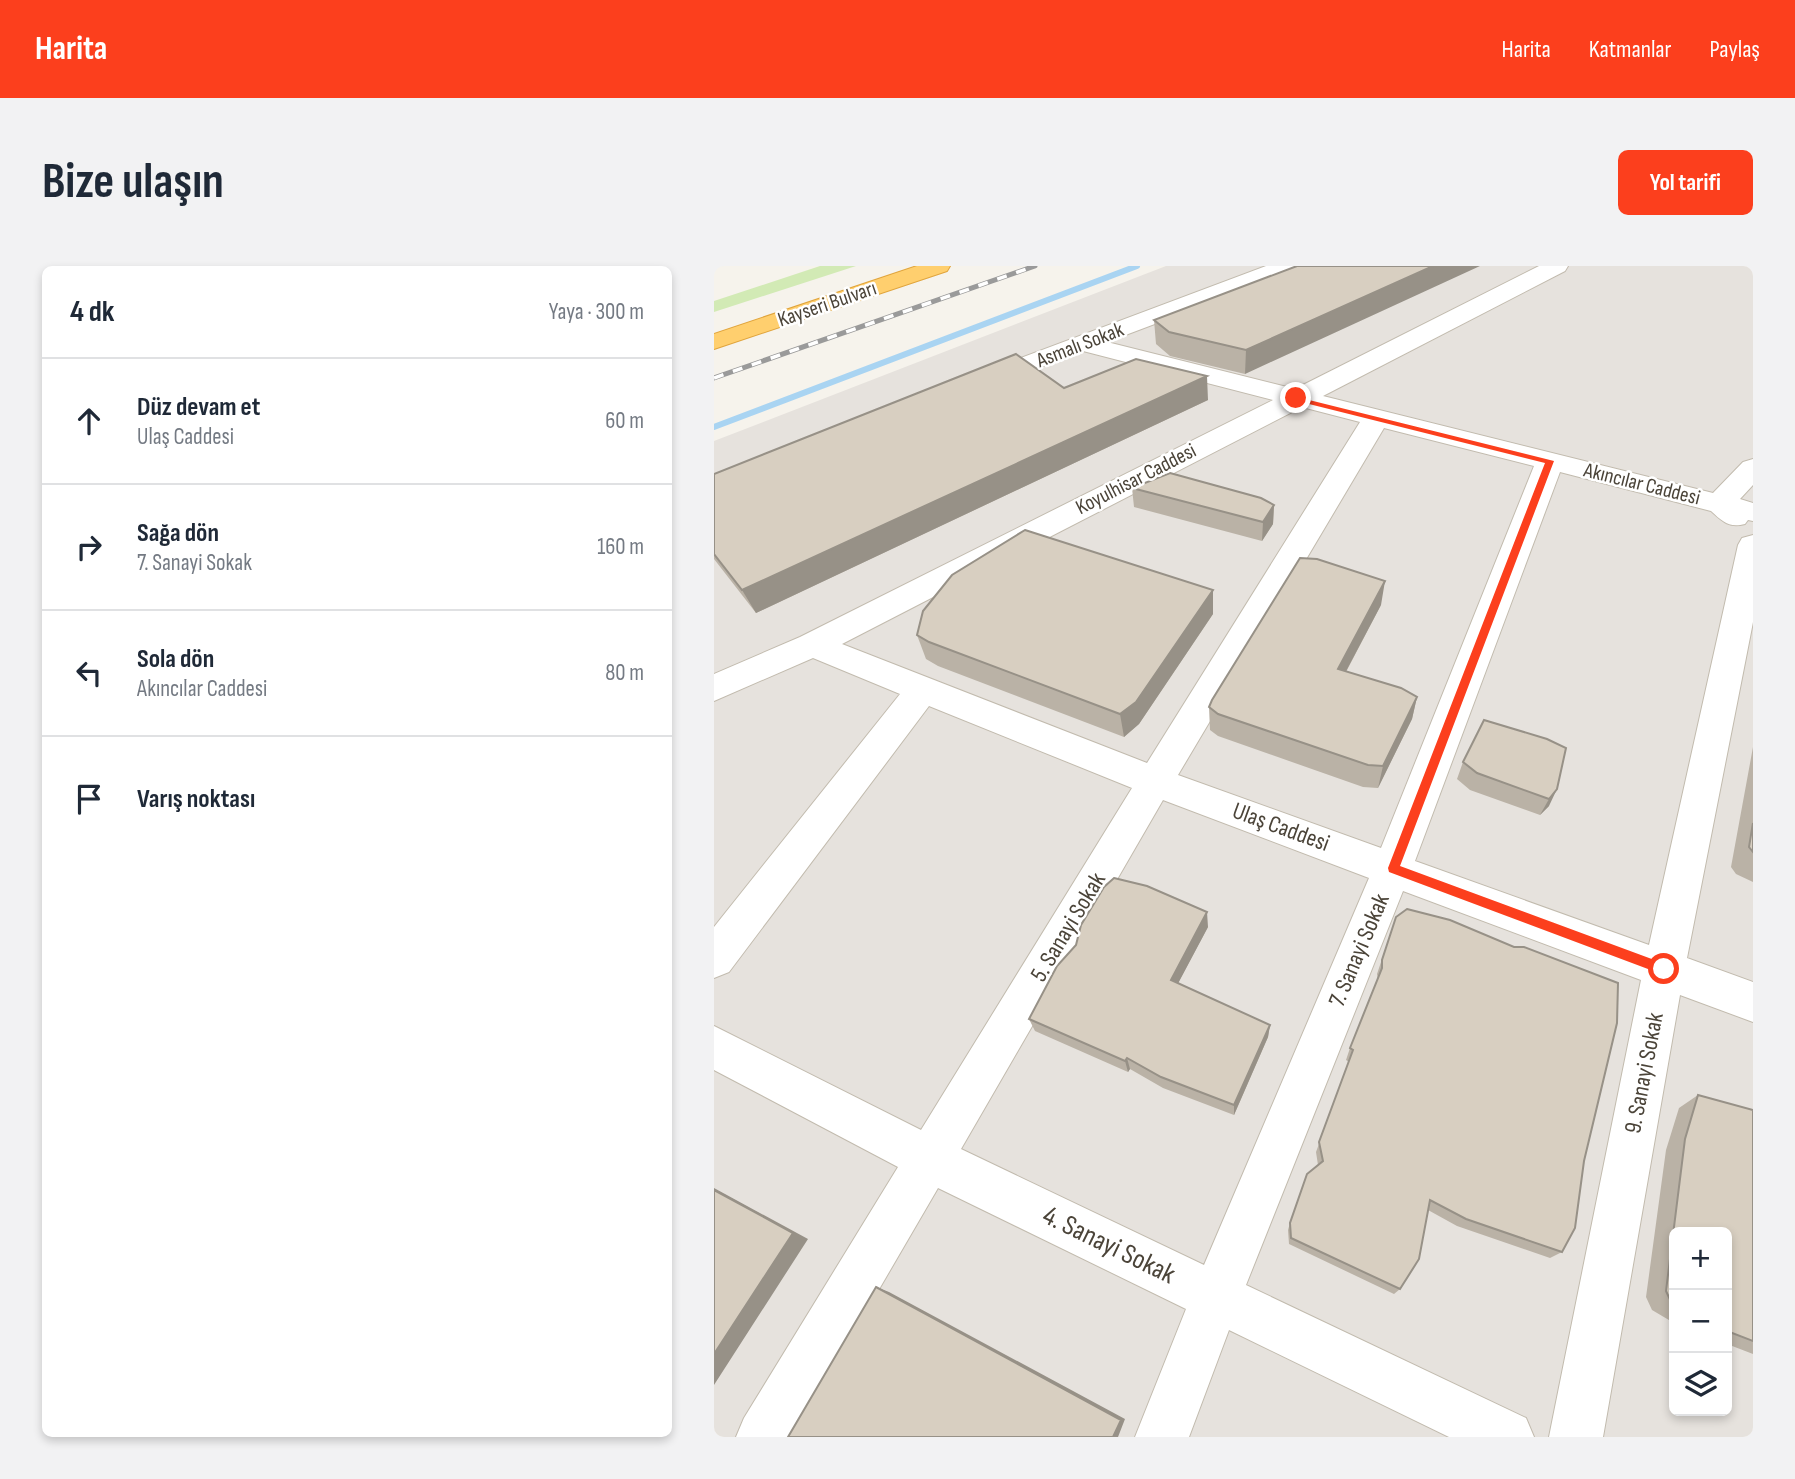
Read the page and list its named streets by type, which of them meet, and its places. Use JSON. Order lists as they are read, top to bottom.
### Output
{
  "streets": {
    "highway": ["Kayseri Bulvarı"],
    "street": [
      "Asmalı Sokak",
      "Koyulhisar Caddesi",
      "Akıncılar Caddesi",
      "Ulaş Caddesi",
      "5. Sanayi Sokak",
      "7. Sanayi Sokak",
      "9. Sanayi Sokak",
      "4. Sanayi Sokak"
    ]
  },
  "crossings": [
    ["Asmalı Sokak", "Akıncılar Caddesi"],
    ["Koyulhisar Caddesi", "Akıncılar Caddesi"],
    ["Koyulhisar Caddesi", "Ulaş Caddesi"],
    ["Akıncılar Caddesi", "5. Sanayi Sokak"],
    ["Akıncılar Caddesi", "7. Sanayi Sokak"],
    ["Ulaş Caddesi", "5. Sanayi Sokak"],
    ["Ulaş Caddesi", "7. Sanayi Sokak"],
    ["Ulaş Caddesi", "9. Sanayi Sokak"],
    ["5. Sanayi Sokak", "4. Sanayi Sokak"],
    ["7. Sanayi Sokak", "4. Sanayi Sokak"]
  ],
  "page": {
    "header": "Harita",
    "nav": ["Harita", "Katmanlar", "Paylaş"],
    "buttons": "Yol tarifi",
    "title": "Bize ulaşın",
    "heading": ["4 dk", "Yaya · 300 m"],
    "list": [
      ["Düz devam et", "Ulaş Caddesi", "60 m"],
      ["Sağa dön", "7. Sanayi Sokak", "160 m"],
      ["Sola dön", "Akıncılar Caddesi", "80 m"],
      "Varış noktası"
    ],
    "map_buttons": ["+", "−"]
  }
}
